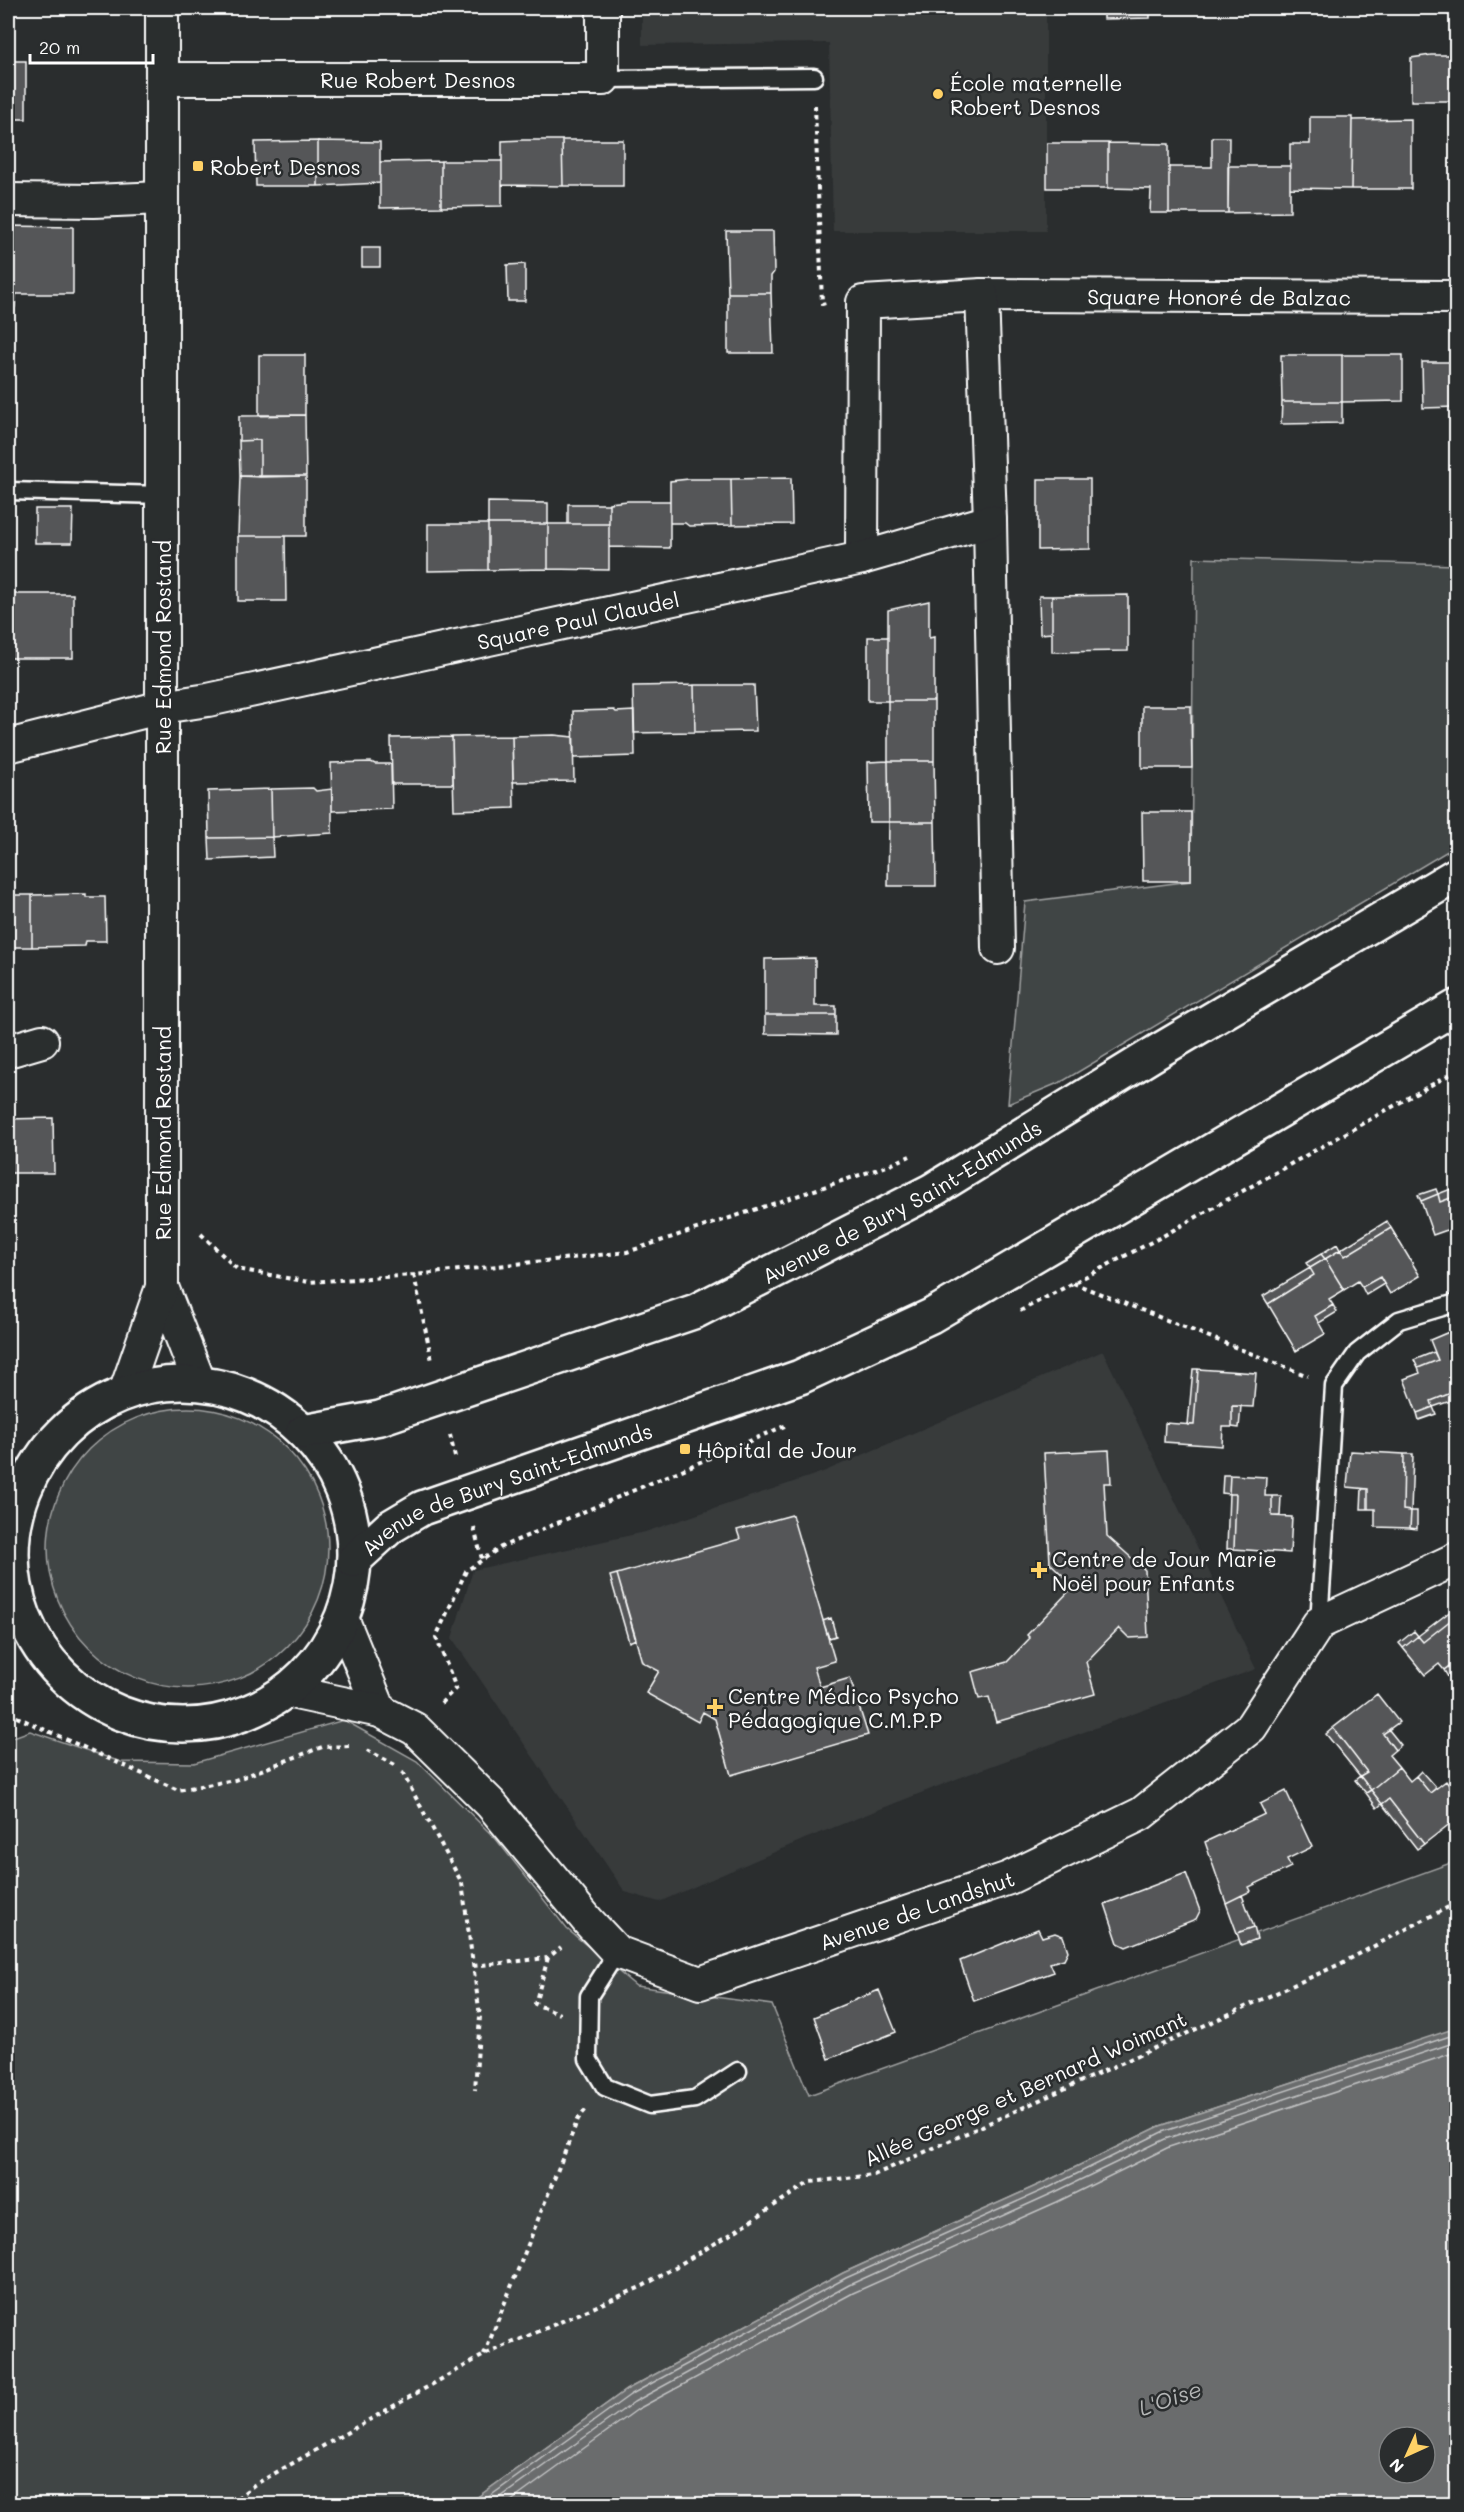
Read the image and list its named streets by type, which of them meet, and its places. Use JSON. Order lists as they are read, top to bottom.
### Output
{
  "streets": {
    "main road": ["Avenue de Bury Saint-Edmunds"],
    "street": [
      "Rue Robert Desnos",
      "Square Honoré de Balzac",
      "Square Paul Claudel",
      "Rue Edmond Rostand",
      "Avenue de Landshut"
    ],
    "path": ["Allée George et Bernard Woimant"]
  },
  "crossings": [
    ["Rue Robert Desnos", "Rue Edmond Rostand"],
    ["Square Paul Claudel", "Rue Edmond Rostand"]
  ],
  "water": ["L'Oise"],
  "places": {
    "other": ["École maternelle Robert Desnos"],
    "transit": ["Robert Desnos", "Hôpital de Jour"],
    "health": ["Centre de Jour Marie Noël pour Enfants", "Centre Médico Psycho Pédagogique C.M.P.P"]
  },
  "scale_bar": "20 m",
  "north": "bottom left"
}
